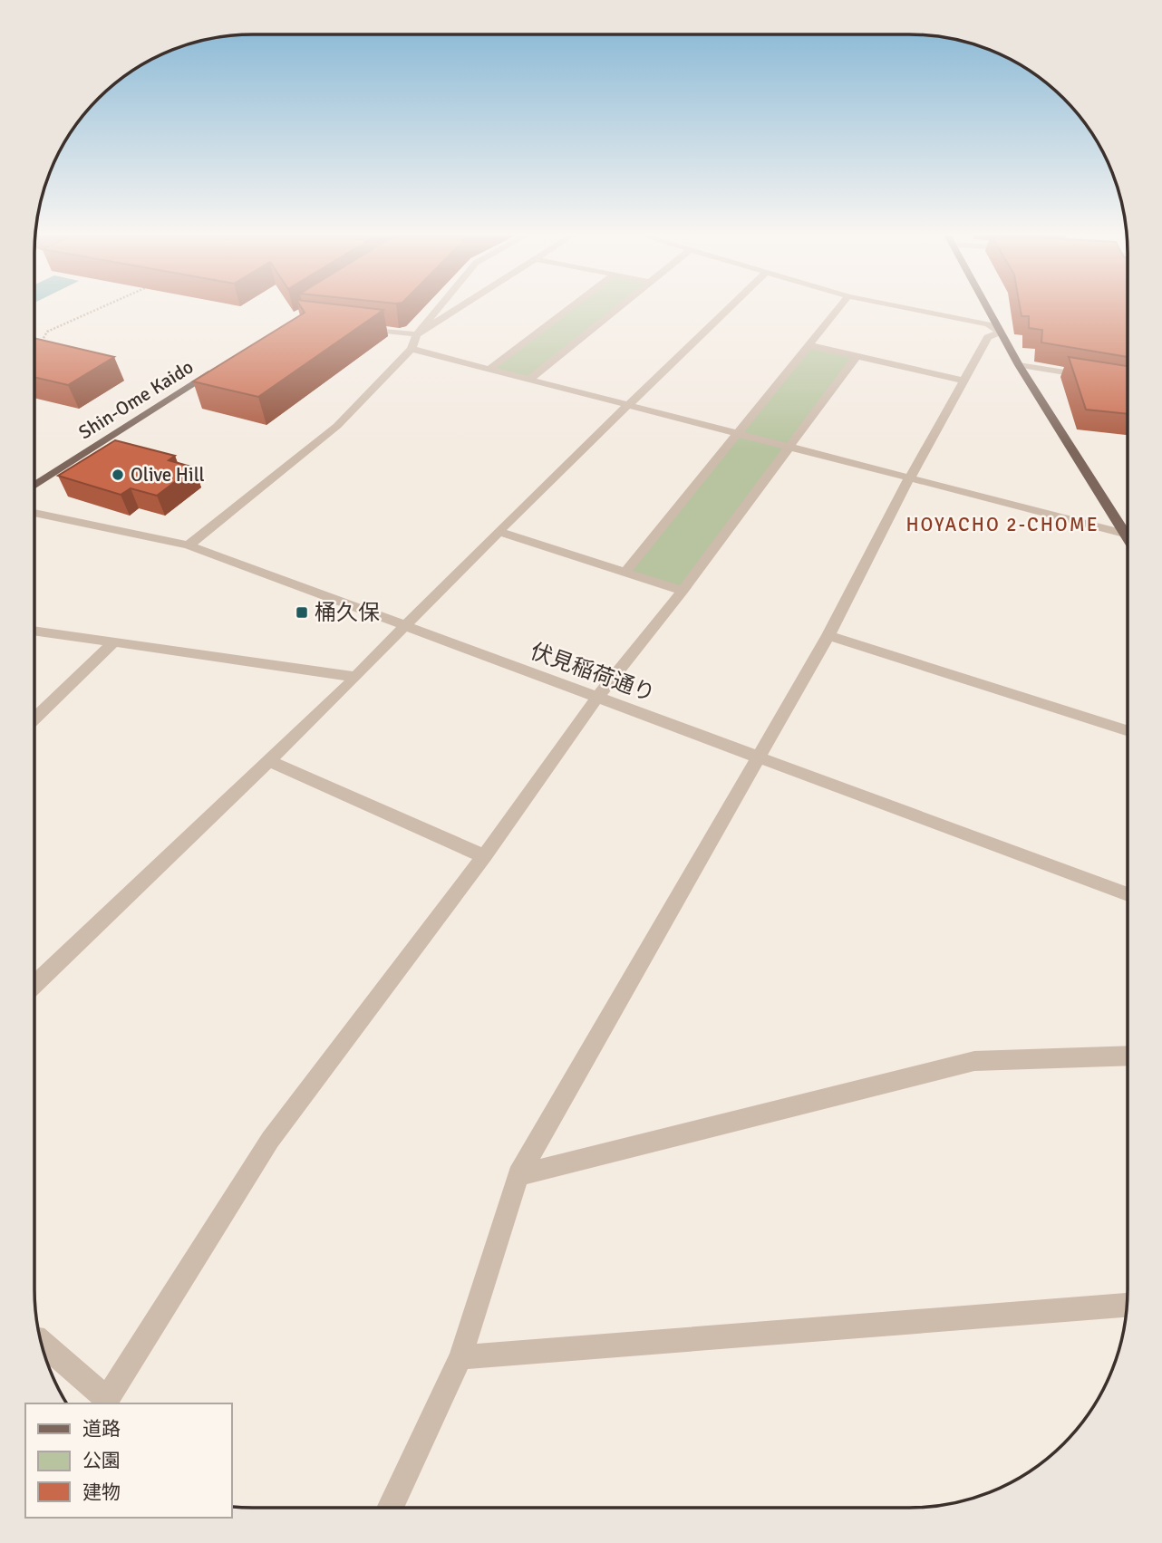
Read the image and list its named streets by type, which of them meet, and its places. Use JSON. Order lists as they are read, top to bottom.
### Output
{
  "streets": {
    "main road": ["Shin-Ome Kaido"],
    "street": ["伏見稲荷通り"]
  },
  "districts": ["HOYACHO 2-CHOME"],
  "places": {
    "other": ["Olive Hill"],
    "transit": ["桶久保"]
  },
  "legend": ["道路", "公園", "建物"]
}
